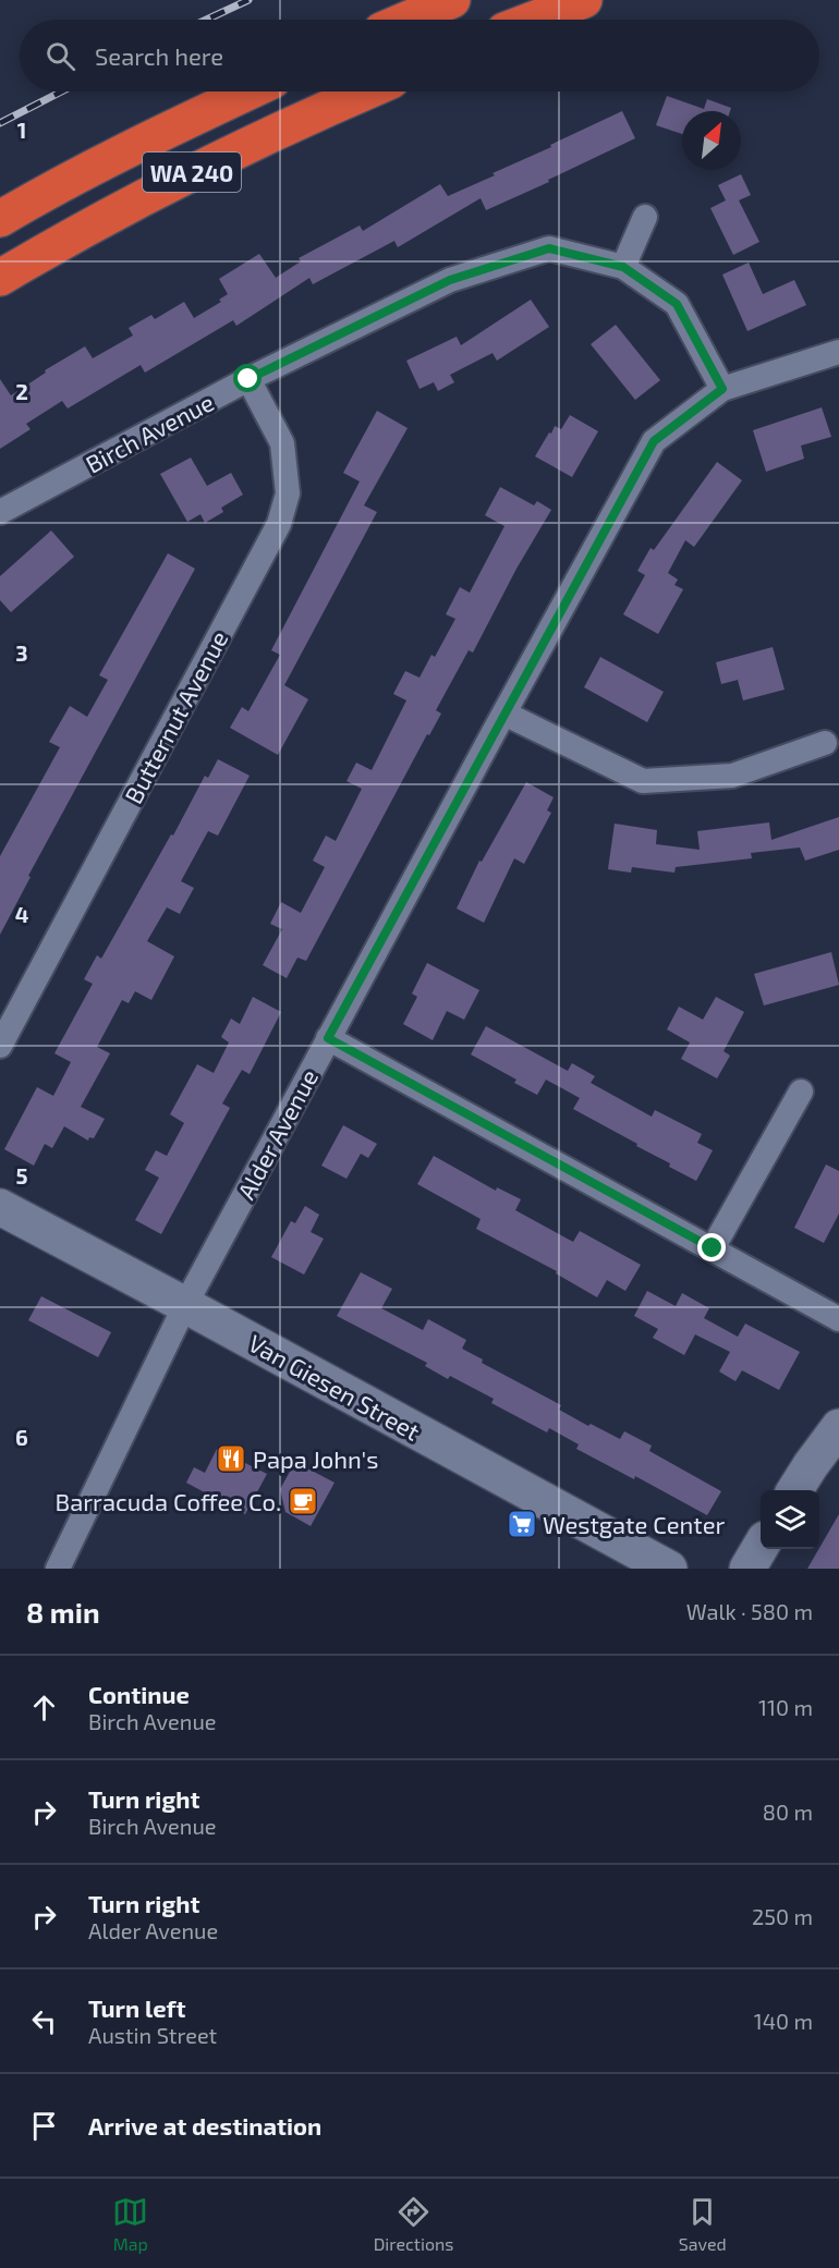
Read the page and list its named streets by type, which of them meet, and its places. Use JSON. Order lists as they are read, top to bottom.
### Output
{
  "streets": {
    "highway": ["WA 240"],
    "main road": ["Van Giesen Street"],
    "street": ["Birch Avenue", "Butternut Avenue", "Alder Avenue"]
  },
  "crossings": [
    ["Birch Avenue", "Butternut Avenue"],
    ["Birch Avenue", "Alder Avenue"],
    ["Alder Avenue", "Van Giesen Street"]
  ],
  "places": {
    "restaurant": ["Papa John's"],
    "cafe": ["Barracuda Coffee Co."],
    "supermarket": ["Westgate Center"]
  },
  "north": "top right",
  "page": {
    "search": "Search here",
    "heading": ["8 min", "Walk · 580 m"],
    "list": [
      ["Continue", "Birch Avenue", "110 m"],
      ["Turn right", "Birch Avenue", "80 m"],
      ["Turn right", "Alder Avenue", "250 m"],
      ["Turn left", "Austin Street", "140 m"],
      "Arrive at destination"
    ],
    "nav": ["Map", "Directions", "Saved"]
  },
  "grid": {
    "rows": [
      "1",
      "2",
      "3",
      "4",
      "5",
      "6"
    ]
  }
}
